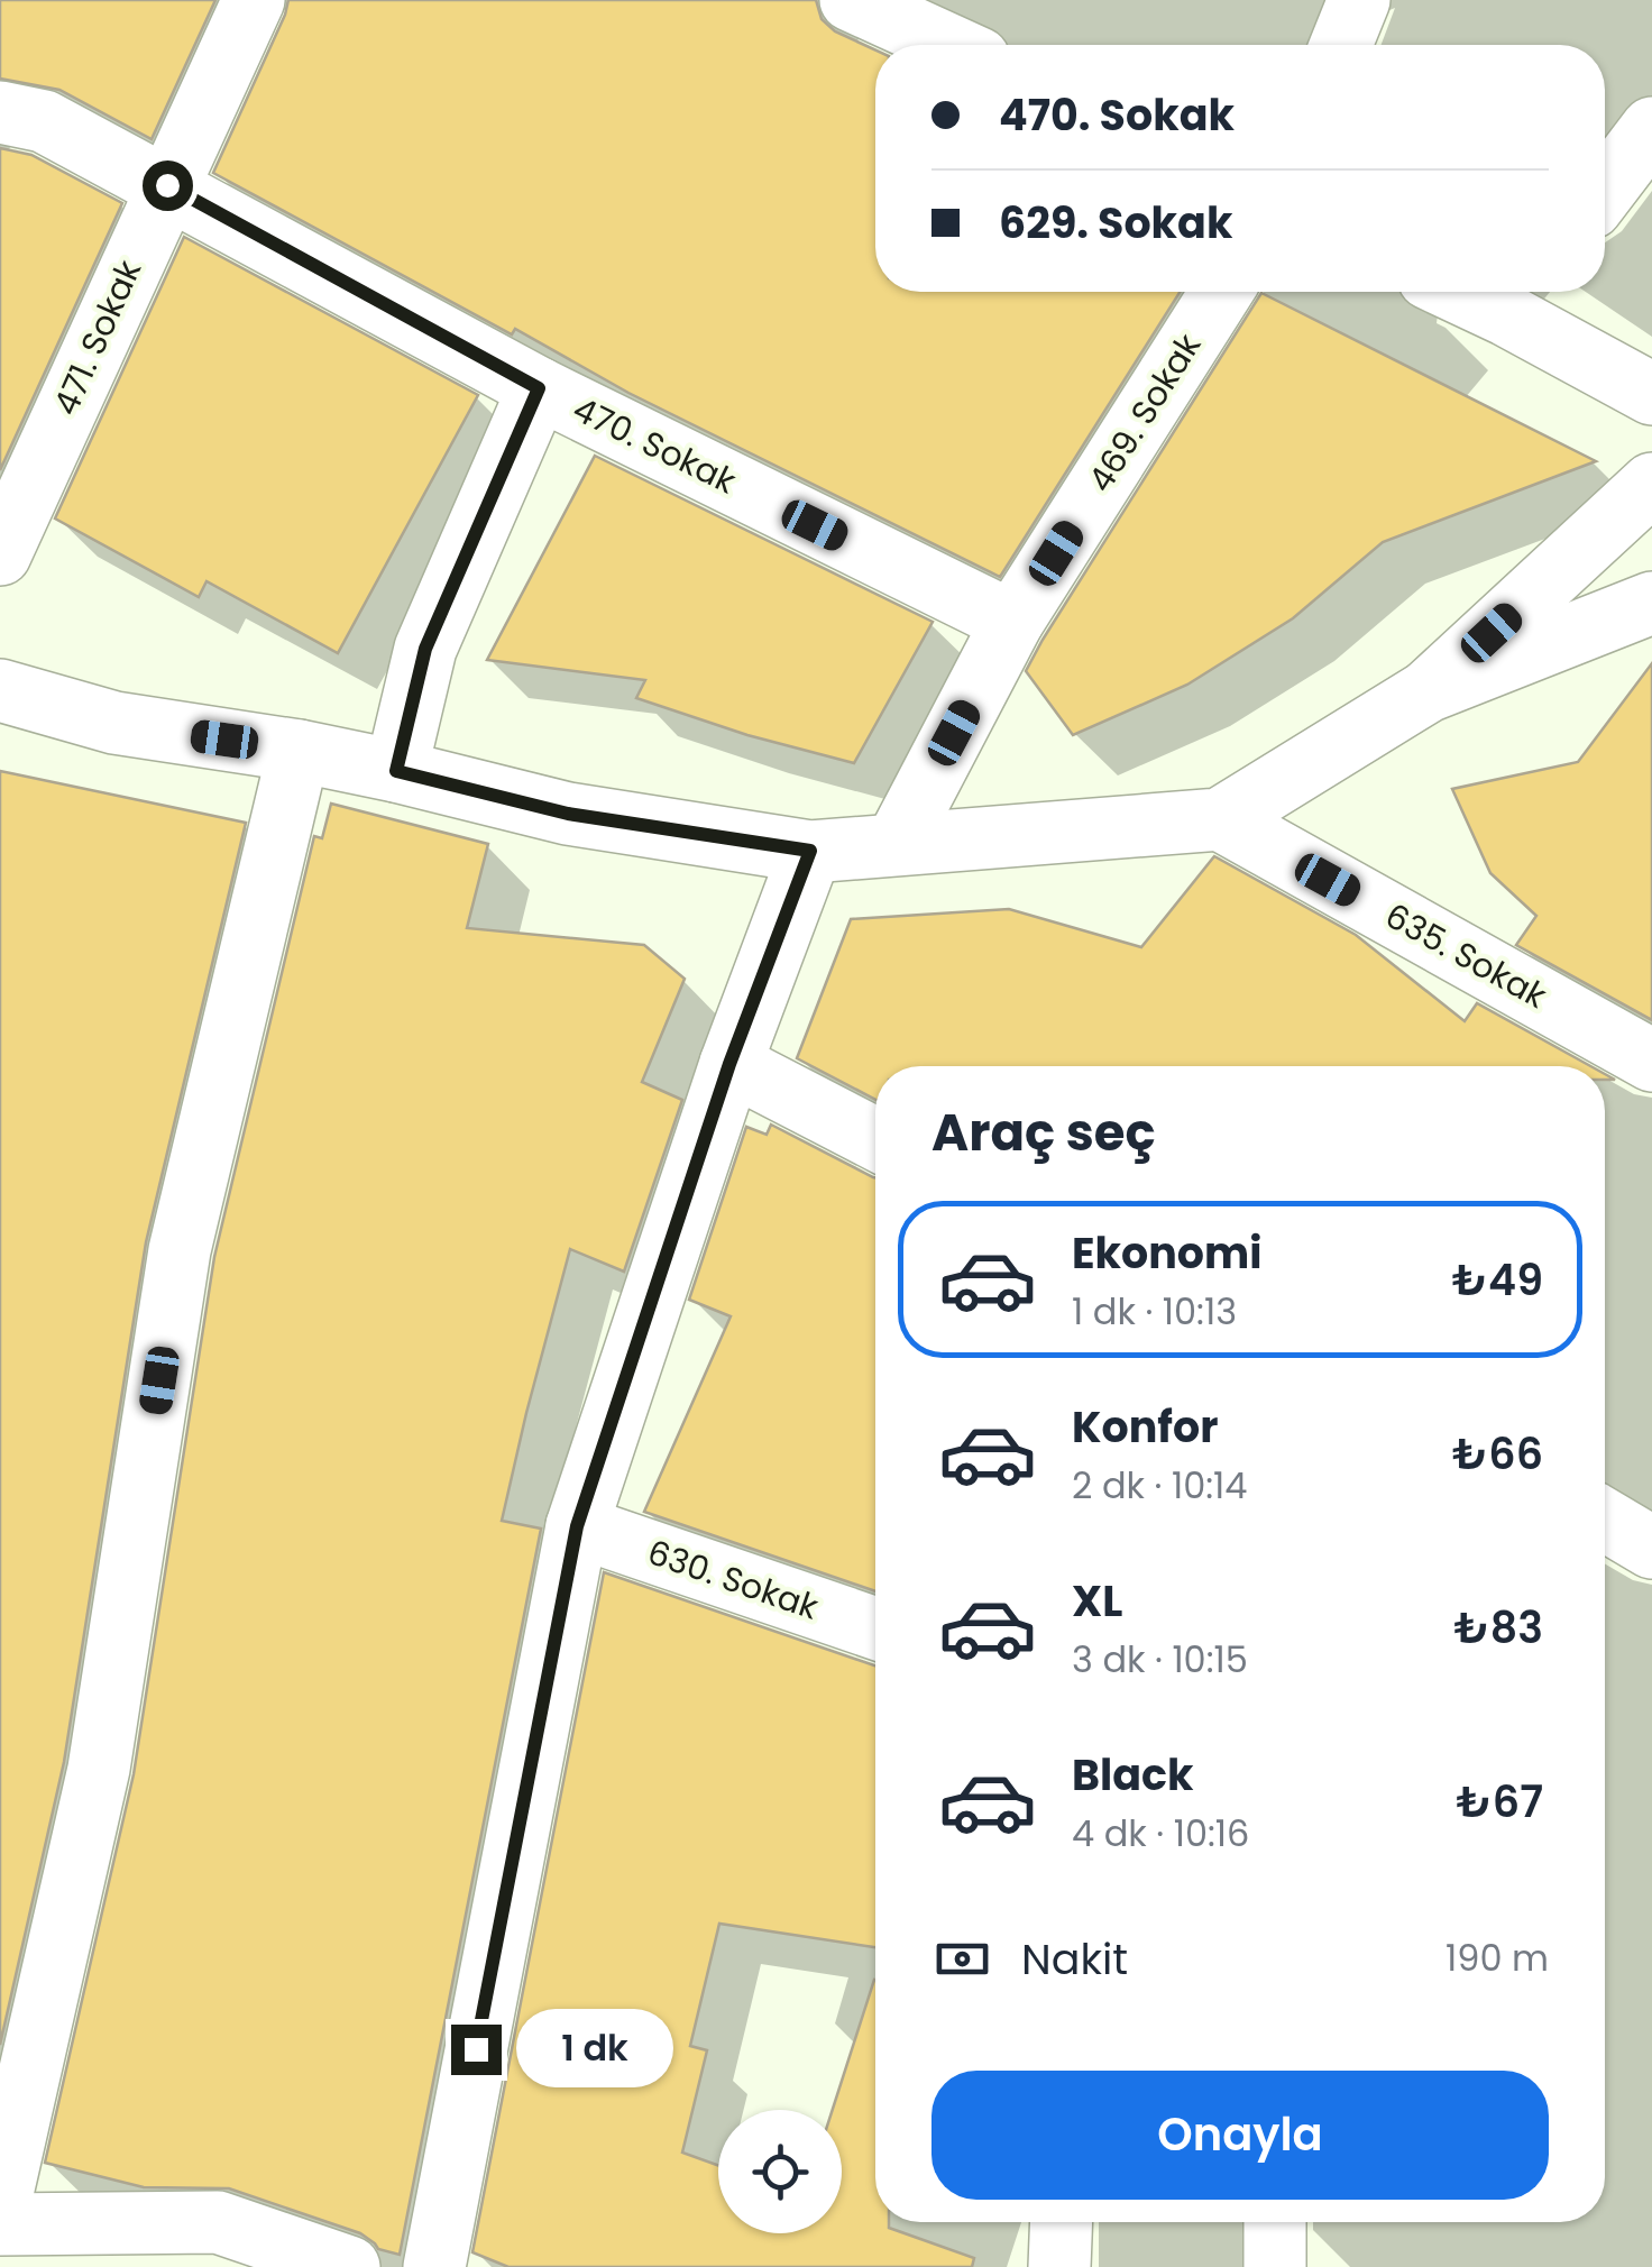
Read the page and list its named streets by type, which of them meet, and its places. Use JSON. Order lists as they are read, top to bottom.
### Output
{
  "streets": {
    "street": [
      "471. Sokak",
      "469. Sokak",
      "470. Sokak",
      "635. Sokak",
      "630. Sokak"
    ]
  },
  "crossings": [
    ["471. Sokak", "470. Sokak"],
    ["469. Sokak", "470. Sokak"]
  ],
  "page": {
    "banner": ["470. Sokak", "629. Sokak"],
    "heading": "Araç seç",
    "list": [
      {
        "name": "Ekonomi",
        "note": "1 dk · 10:13",
        "value": "₺49"
      },
      {
        "name": "Konfor",
        "note": "2 dk · 10:14",
        "value": "₺66"
      },
      {
        "name": "XL",
        "note": "3 dk · 10:15",
        "value": "₺83"
      },
      {
        "name": "Black",
        "note": "4 dk · 10:16",
        "value": "₺67"
      }
    ],
    "pay": ["Nakit", "190 m"],
    "bubble": "1 dk",
    "buttons": "Onayla"
  }
}
